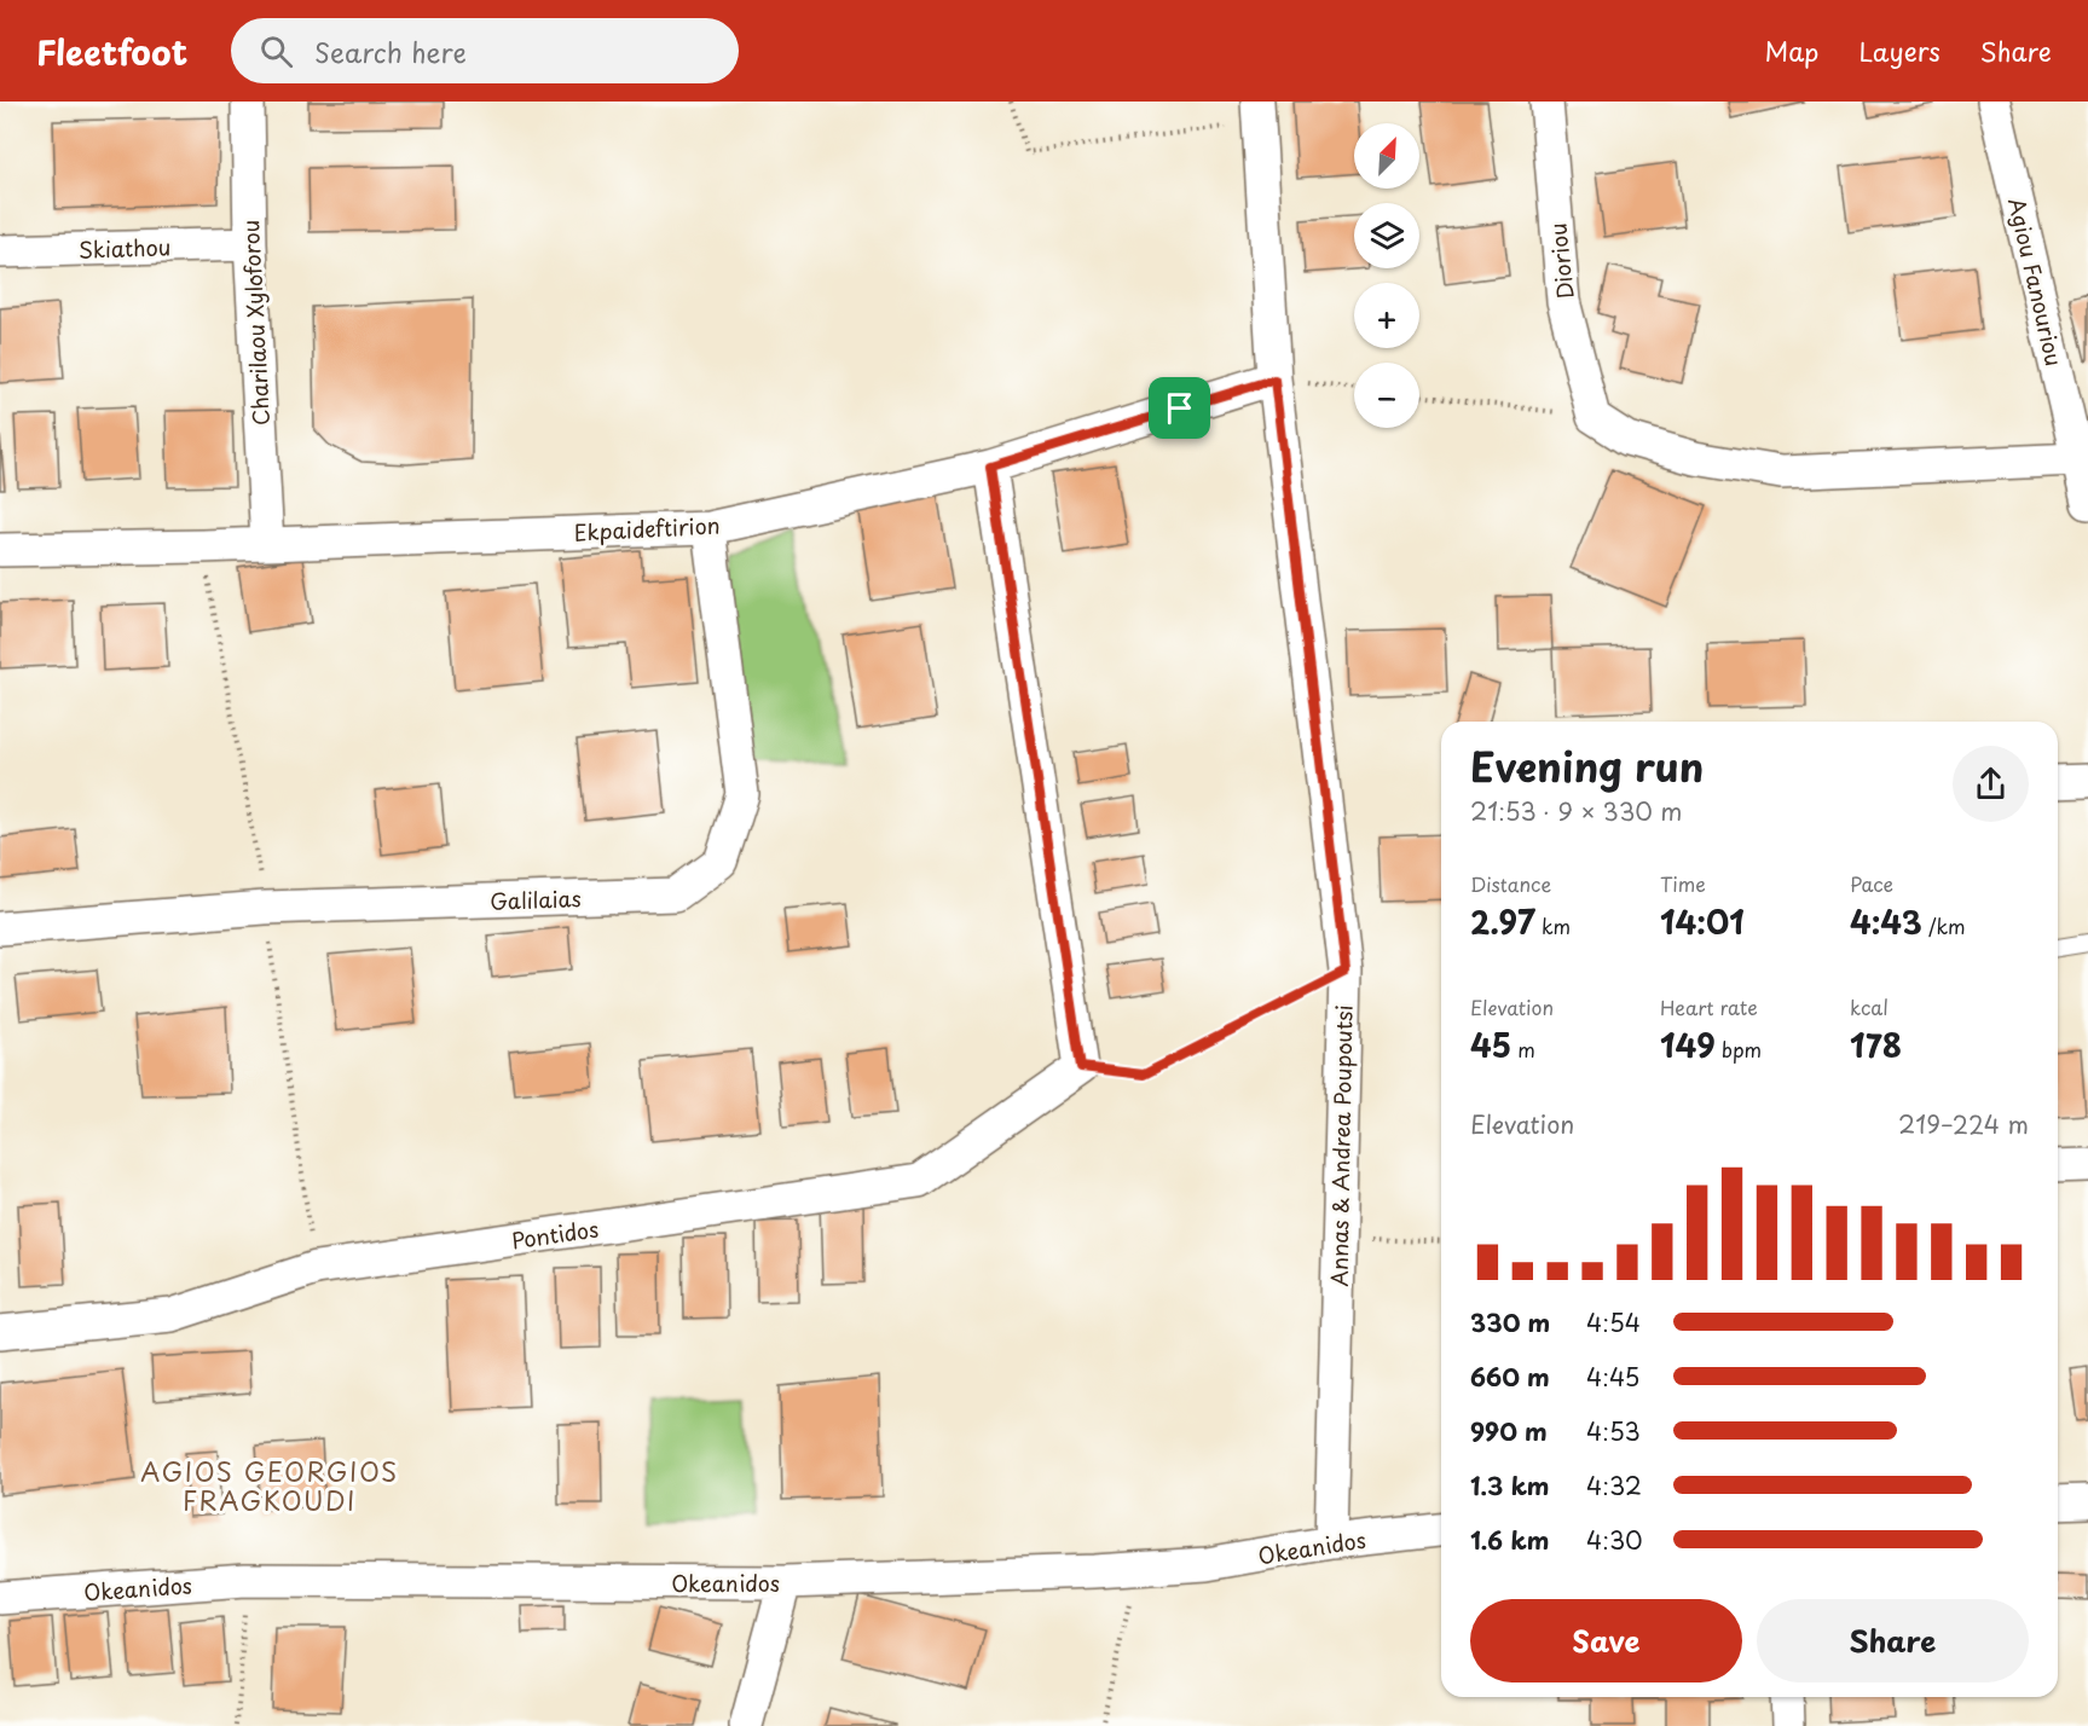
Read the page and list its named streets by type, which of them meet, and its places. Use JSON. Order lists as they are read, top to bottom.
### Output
{
  "streets": {
    "street": [
      "Skiathou",
      "Dioriou",
      "Agiou Fanouriou",
      "Charilaou Xyloforou",
      "Ekpaideftirion",
      "Galilaias",
      "Annas & Andrea Poupoutsi",
      "Pontidos",
      "Okeanidos"
    ]
  },
  "crossings": [
    ["Skiathou", "Charilaou Xyloforou"],
    ["Charilaou Xyloforou", "Ekpaideftirion"],
    ["Ekpaideftirion", "Galilaias"],
    ["Ekpaideftirion", "Annas & Andrea Poupoutsi"],
    ["Annas & Andrea Poupoutsi", "Okeanidos"]
  ],
  "districts": ["AGIOS GEORGIOS FRAGKOUDI"],
  "north": "top right",
  "page": {
    "header": "Fleetfoot",
    "search": "Search here",
    "nav": ["Map", "Layers", "Share"],
    "map_buttons": ["+", "−"],
    "heading": ["Evening run", "21:53 · 9 × 330 m"],
    "stats": [
      ["Distance", "2.97 km"],
      ["Time", "14:01"],
      ["Pace", "4:43 /km"],
      ["Elevation", "45 m"],
      ["Heart rate", "149 bpm"],
      ["kcal", "178"]
    ],
    "chart": ["Elevation", "219–224 m"],
    "list": [
      {
        "name": "330 m",
        "note": "4:54"
      },
      {
        "name": "660 m",
        "note": "4:45"
      },
      {
        "name": "990 m",
        "note": "4:53"
      },
      {
        "name": "1.3 km",
        "note": "4:32"
      },
      {
        "name": "1.6 km",
        "note": "4:30"
      }
    ],
    "buttons": ["Save", "Share"]
  }
}
